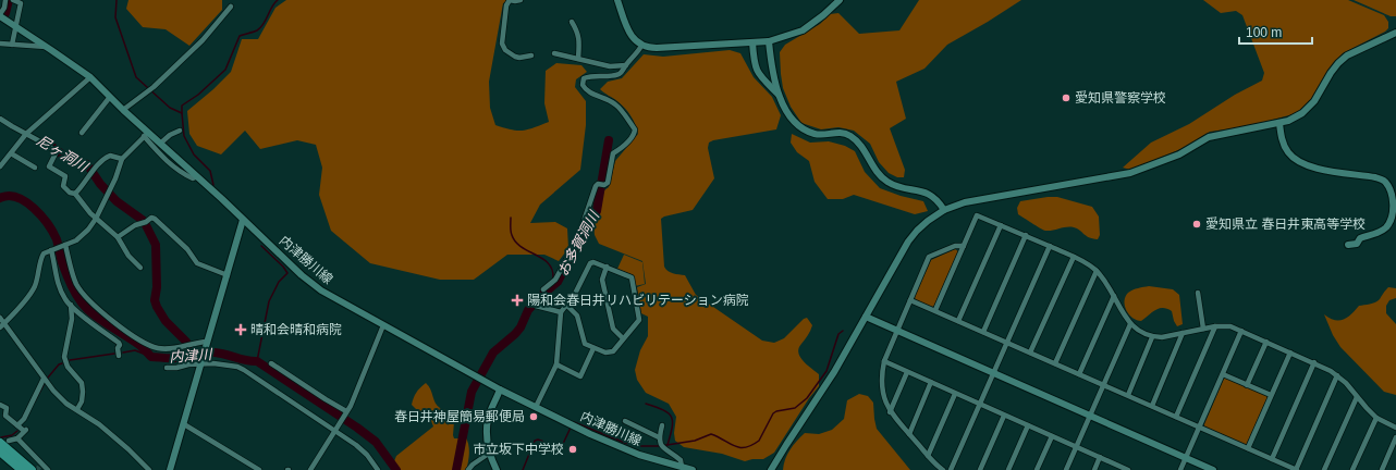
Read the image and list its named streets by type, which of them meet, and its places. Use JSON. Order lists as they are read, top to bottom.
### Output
{
  "streets": {
    "street": ["内津勝川線"]
  },
  "water": ["尼ヶ洞川", "お多賀洞川", "内津川"],
  "places": {
    "other": [
      "愛知県警察学校",
      "愛知県立 春日井東高等学校",
      "春日井神屋簡易郵便局",
      "市立坂下中学校"
    ],
    "health": ["陽和会春日井リハビリテーション病院", "晴和会晴和病院"]
  },
  "scale_bar": "100 m"
}
